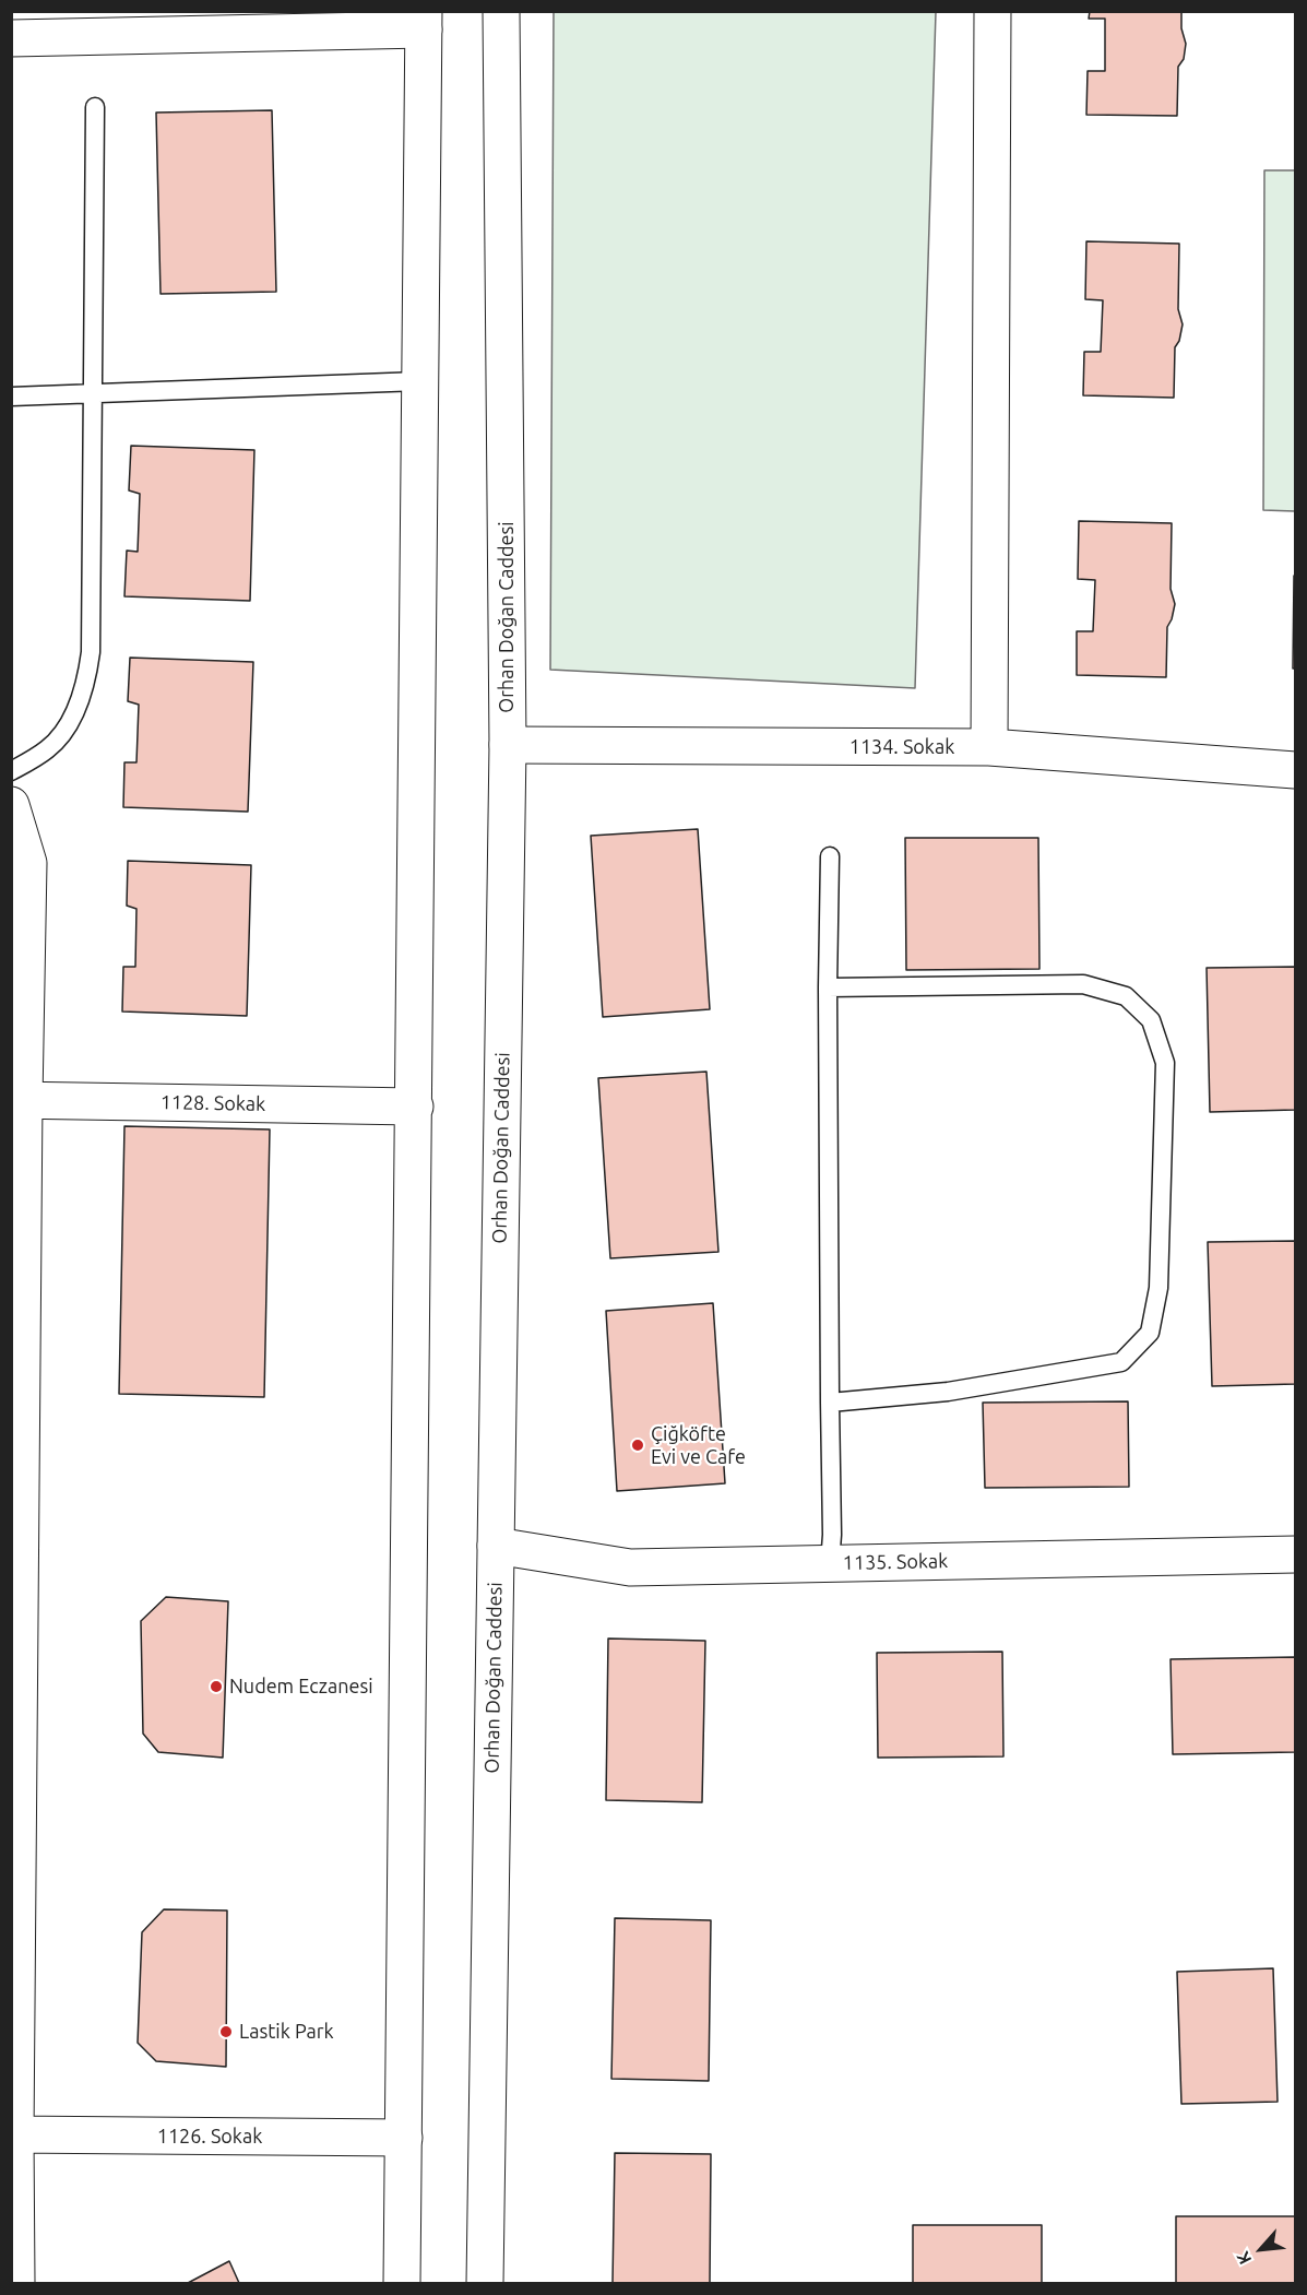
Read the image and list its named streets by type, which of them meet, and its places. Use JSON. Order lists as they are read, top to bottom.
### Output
{
  "streets": {
    "street": [
      "Orhan Doğan Caddesi",
      "1134. Sokak",
      "1128. Sokak",
      "1135. Sokak",
      "1126. Sokak"
    ]
  },
  "crossings": [
    ["Orhan Doğan Caddesi", "1134. Sokak"],
    ["Orhan Doğan Caddesi", "1135. Sokak"]
  ],
  "places": ["Çiğköfte Evi ve Cafe", "Nudem Eczanesi", "Lastik Park"],
  "north": "bottom left"
}
